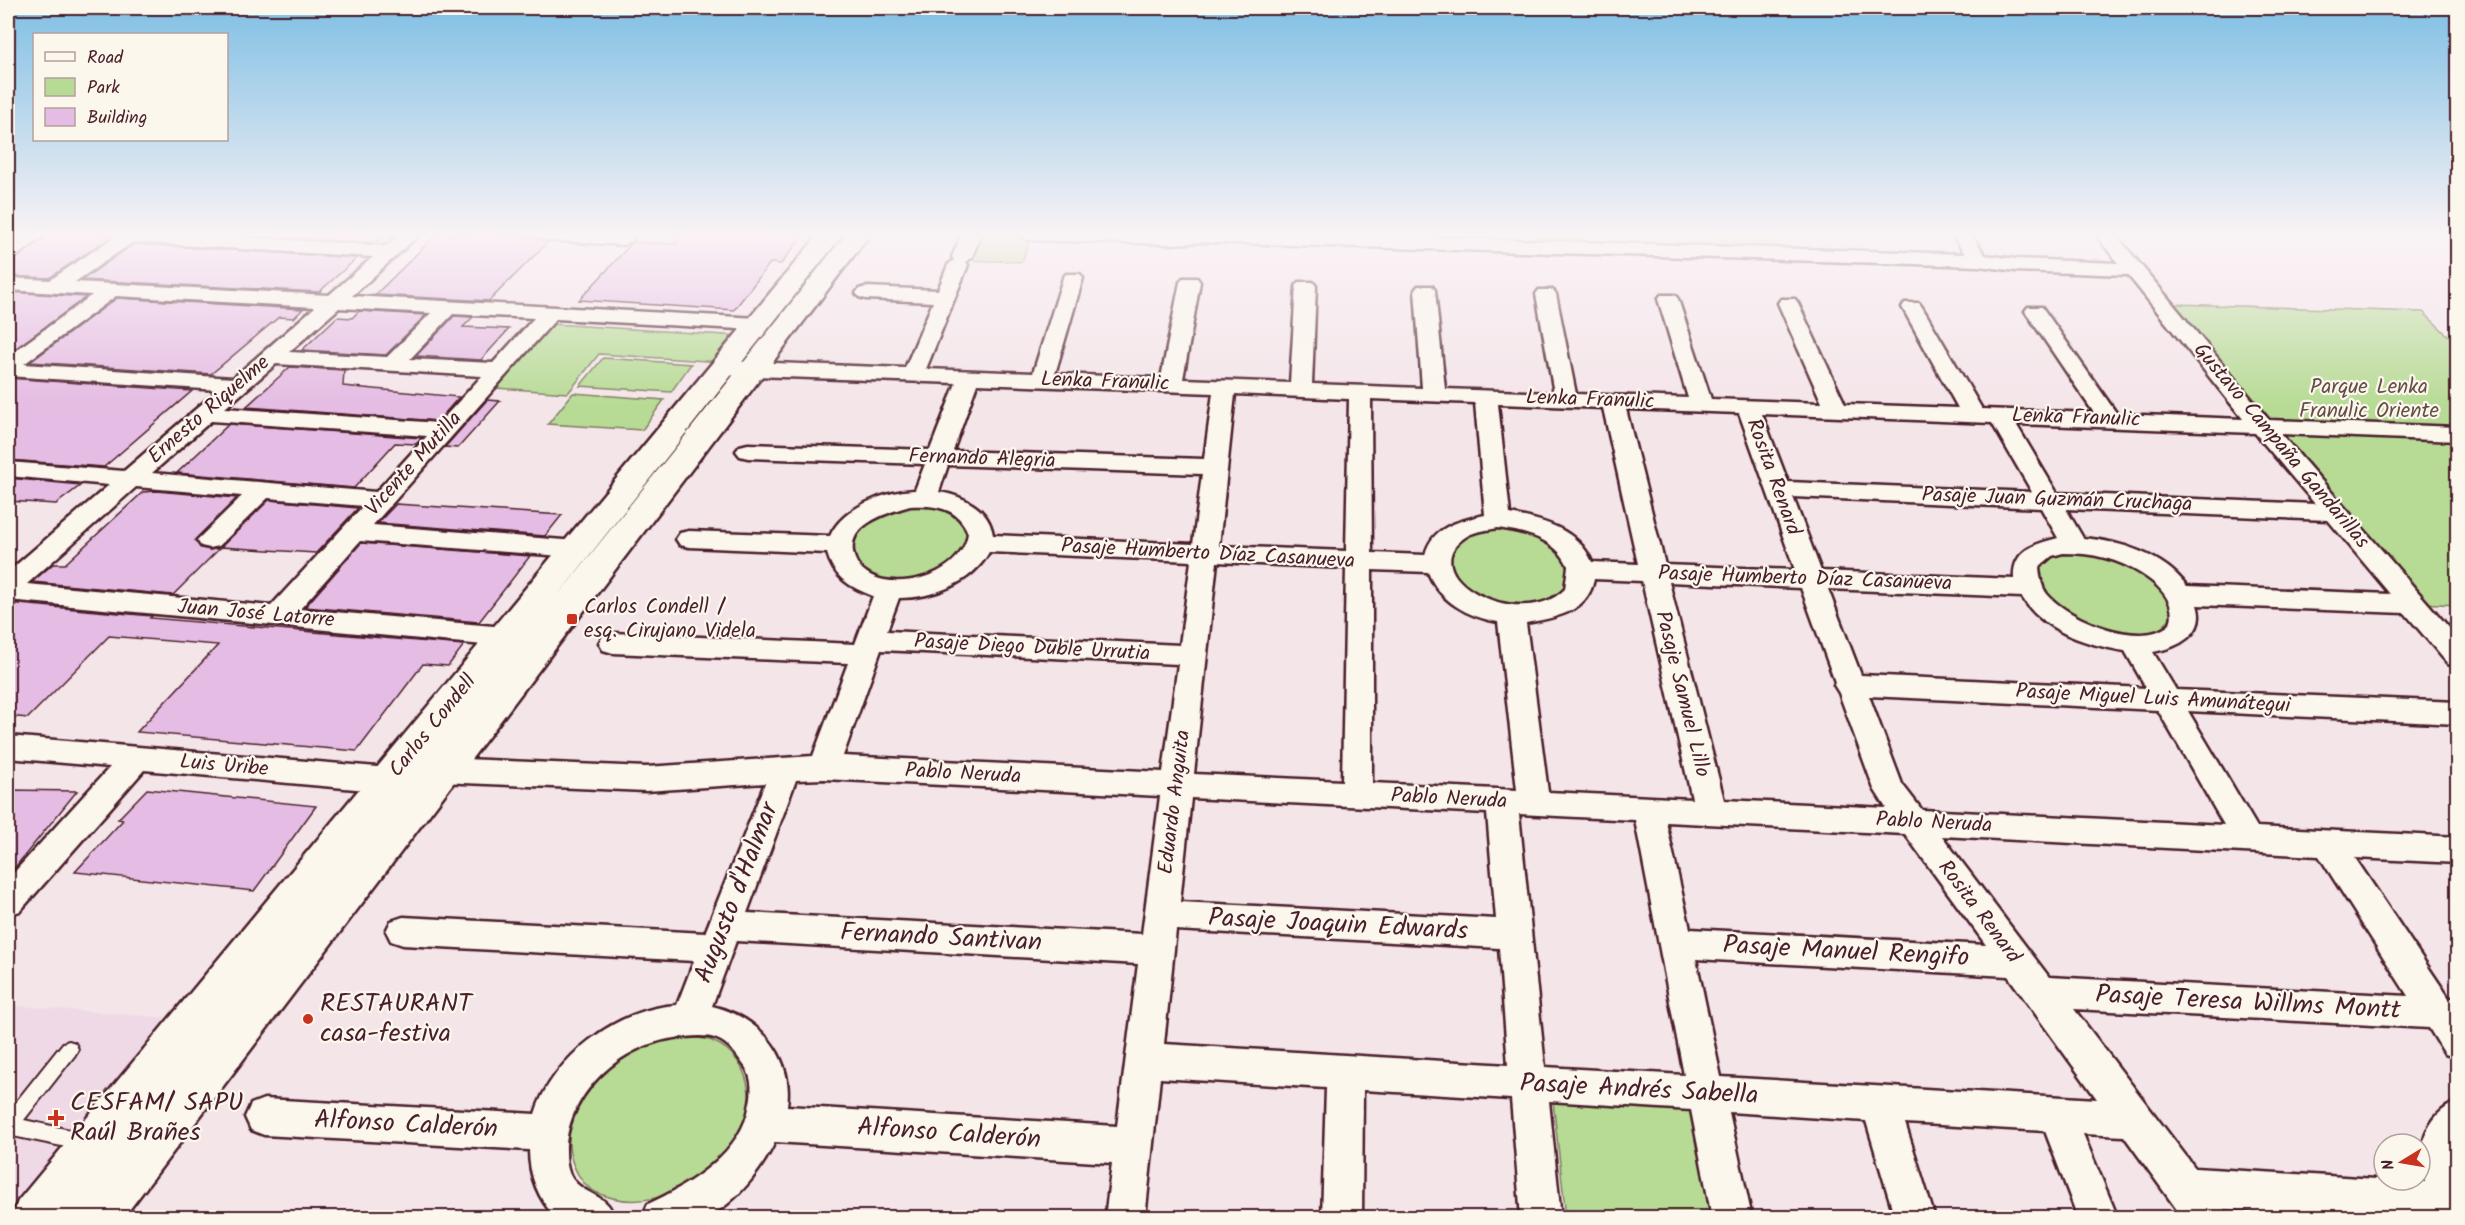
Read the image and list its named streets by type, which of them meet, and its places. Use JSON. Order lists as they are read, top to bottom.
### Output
{
  "streets": {
    "street": [
      "Lenka Franulic",
      "Ernesto Riquelme",
      "Gustavo Campaña Gandarillas",
      "Fernando Alegria",
      "Vicente Mutilla",
      "Rosita Renard",
      "Pasaje Juan Guzmán Cruchaga",
      "Pasaje Humberto Díaz Casanueva",
      "Juan José Latorre",
      "Pasaje Diego Duble Urrutia",
      "Pasaje Samuel Lillo",
      "Pasaje Miguel Luis Amunátegui",
      "Carlos Condell",
      "Luis Uribe",
      "Pablo Neruda",
      "Eduardo Anguita",
      "Augusto d'Halmar",
      "Pasaje Joaquin Edwards",
      "Fernando Santivan",
      "Pasaje Manuel Rengifo",
      "Pasaje Teresa Willms Montt",
      "Pasaje Andrés Sabella",
      "Alfonso Calderón"
    ]
  },
  "crossings": [
    ["Lenka Franulic", "Gustavo Campaña Gandarillas"],
    ["Lenka Franulic", "Rosita Renard"],
    ["Lenka Franulic", "Pasaje Samuel Lillo"],
    ["Lenka Franulic", "Carlos Condell"],
    ["Lenka Franulic", "Eduardo Anguita"],
    ["Gustavo Campaña Gandarillas", "Pasaje Juan Guzmán Cruchaga"],
    ["Fernando Alegria", "Eduardo Anguita"],
    ["Vicente Mutilla", "Juan José Latorre"],
    ["Rosita Renard", "Pasaje Juan Guzmán Cruchaga"],
    ["Rosita Renard", "Pasaje Humberto Díaz Casanueva"],
    ["Rosita Renard", "Pasaje Miguel Luis Amunátegui"],
    ["Rosita Renard", "Pablo Neruda"],
    ["Rosita Renard", "Pasaje Manuel Rengifo"],
    ["Rosita Renard", "Pasaje Teresa Willms Montt"],
    ["Rosita Renard", "Pasaje Andrés Sabella"],
    ["Pasaje Humberto Díaz Casanueva", "Pasaje Samuel Lillo"],
    ["Pasaje Humberto Díaz Casanueva", "Eduardo Anguita"],
    ["Juan José Latorre", "Carlos Condell"],
    ["Pasaje Diego Duble Urrutia", "Eduardo Anguita"],
    ["Pasaje Samuel Lillo", "Pablo Neruda"],
    ["Carlos Condell", "Luis Uribe"],
    ["Carlos Condell", "Pablo Neruda"],
    ["Luis Uribe", "Pablo Neruda"],
    ["Pablo Neruda", "Eduardo Anguita"],
    ["Pablo Neruda", "Augusto d'Halmar"],
    ["Eduardo Anguita", "Pasaje Joaquin Edwards"],
    ["Eduardo Anguita", "Fernando Santivan"],
    ["Eduardo Anguita", "Pasaje Andrés Sabella"],
    ["Eduardo Anguita", "Alfonso Calderón"],
    ["Augusto d'Halmar", "Fernando Santivan"]
  ],
  "parks": ["Parque Lenka Franulic Oriente"],
  "places": {
    "transit": ["Carlos Condell / esq. Cirujano Videla"],
    "other": ["RESTAURANT casa-festiva"],
    "health": ["CESFAM/ SAPU Raúl Brañes"]
  },
  "legend": ["Road", "Park", "Building"],
  "north": "left"
}
